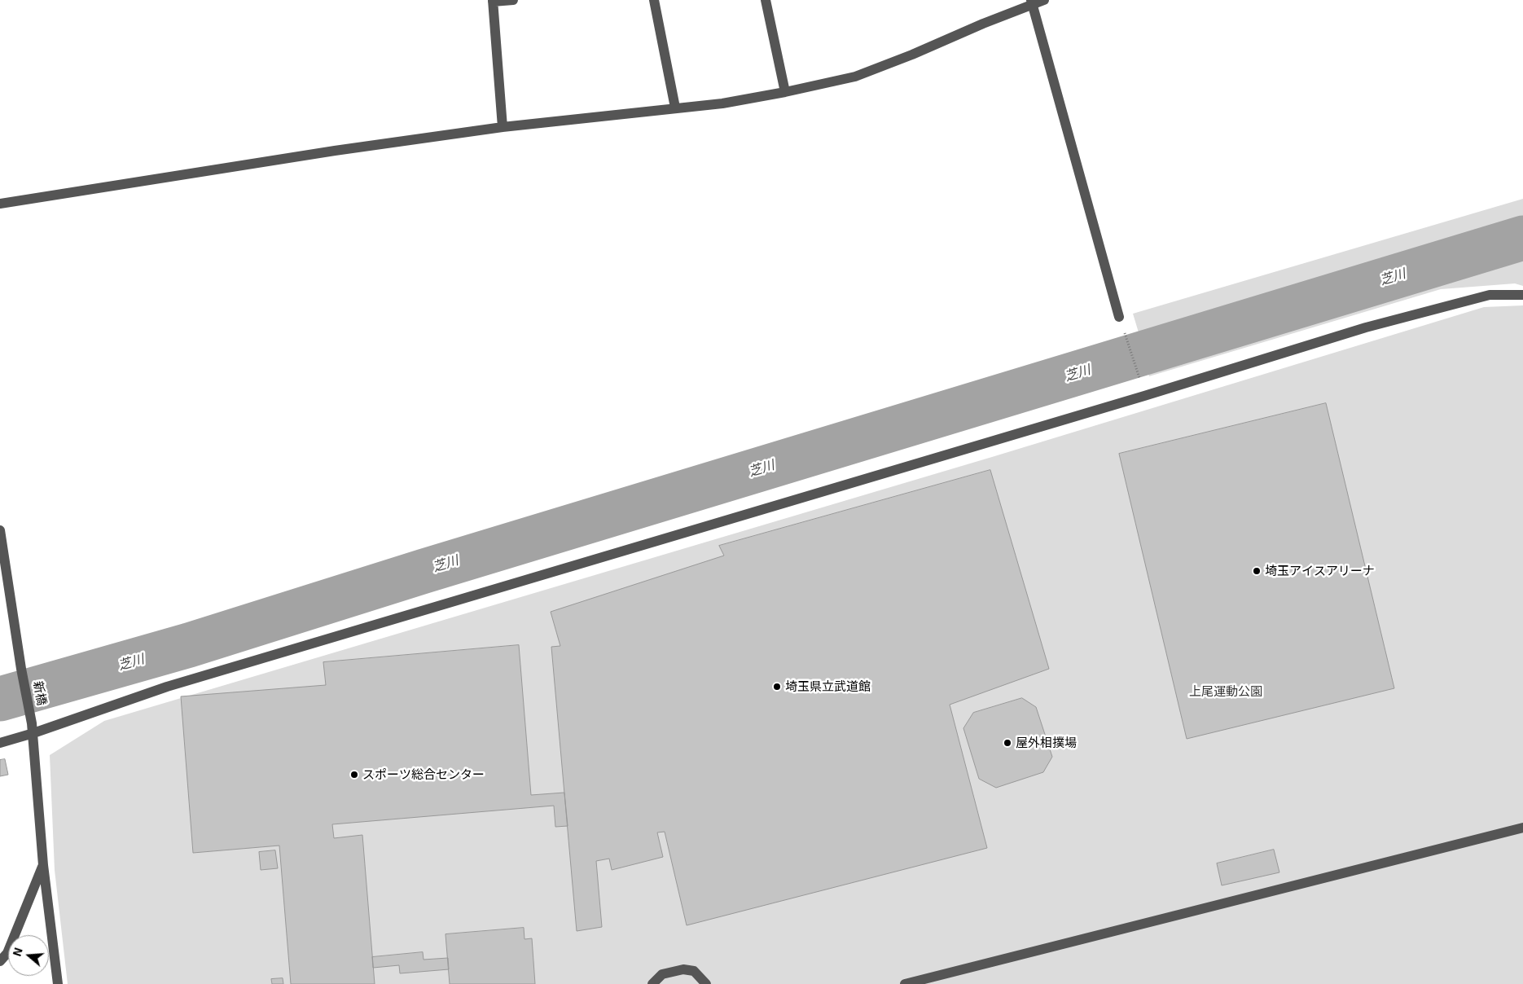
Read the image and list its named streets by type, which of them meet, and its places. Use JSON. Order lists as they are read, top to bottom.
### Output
{
  "streets": {
    "street": ["新橋"]
  },
  "water": ["芝川"],
  "parks": ["上尾運動公園"],
  "places": [
    "埼玉アイスアリーナ",
    "埼玉県立武道館",
    "屋外相撲場",
    "スポーツ総合センター"
  ],
  "north": "left"
}
